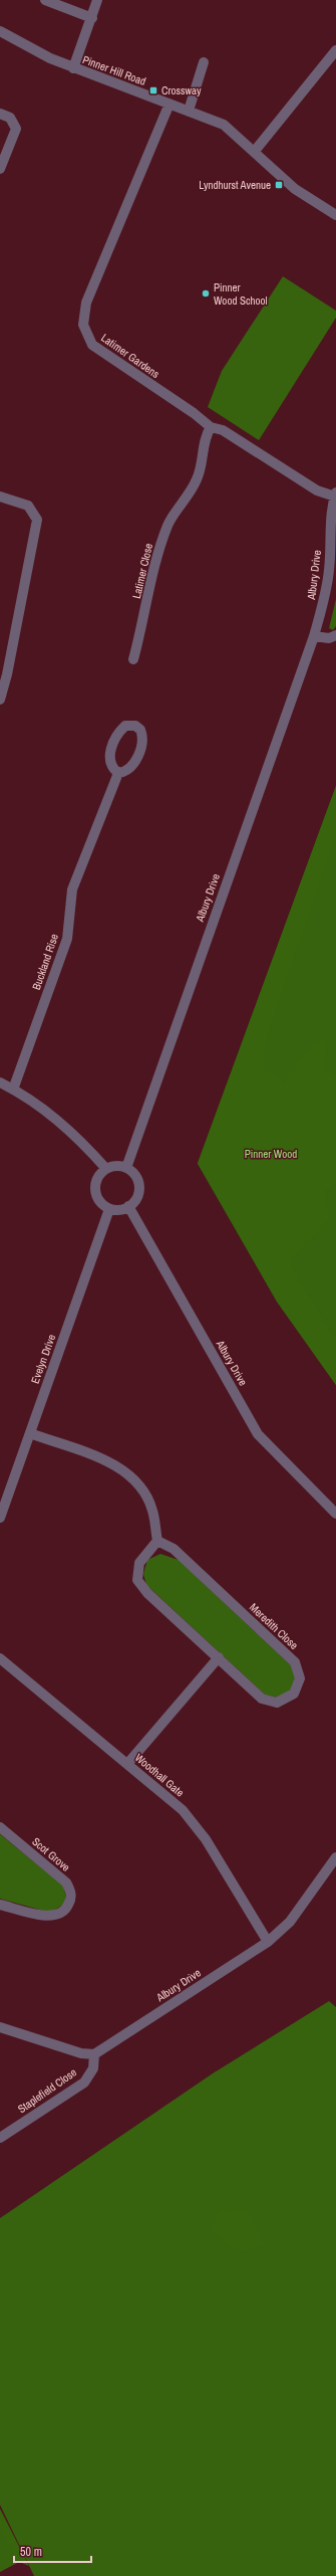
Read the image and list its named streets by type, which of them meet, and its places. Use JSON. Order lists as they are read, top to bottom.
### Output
{
  "streets": {
    "street": [
      "Pinner Hill Road",
      "Latimer Gardens",
      "Latimer Close",
      "Albury Drive",
      "Buckland Rise",
      "Evelyn Drive",
      "Meredith Close",
      "Woodhall Gate",
      "Scot Grove",
      "Staplefield Close"
    ]
  },
  "crossings": [
    ["Pinner Hill Road", "Latimer Gardens"],
    ["Latimer Gardens", "Latimer Close"],
    ["Latimer Gardens", "Albury Drive"],
    ["Albury Drive", "Evelyn Drive"],
    ["Albury Drive", "Woodhall Gate"],
    ["Albury Drive", "Staplefield Close"]
  ],
  "parks": ["Pinner Wood"],
  "places": {
    "transit": ["Crossway", "Lyndhurst Avenue"],
    "other": ["Pinner Wood School"]
  },
  "scale_bar": "50 m"
}
